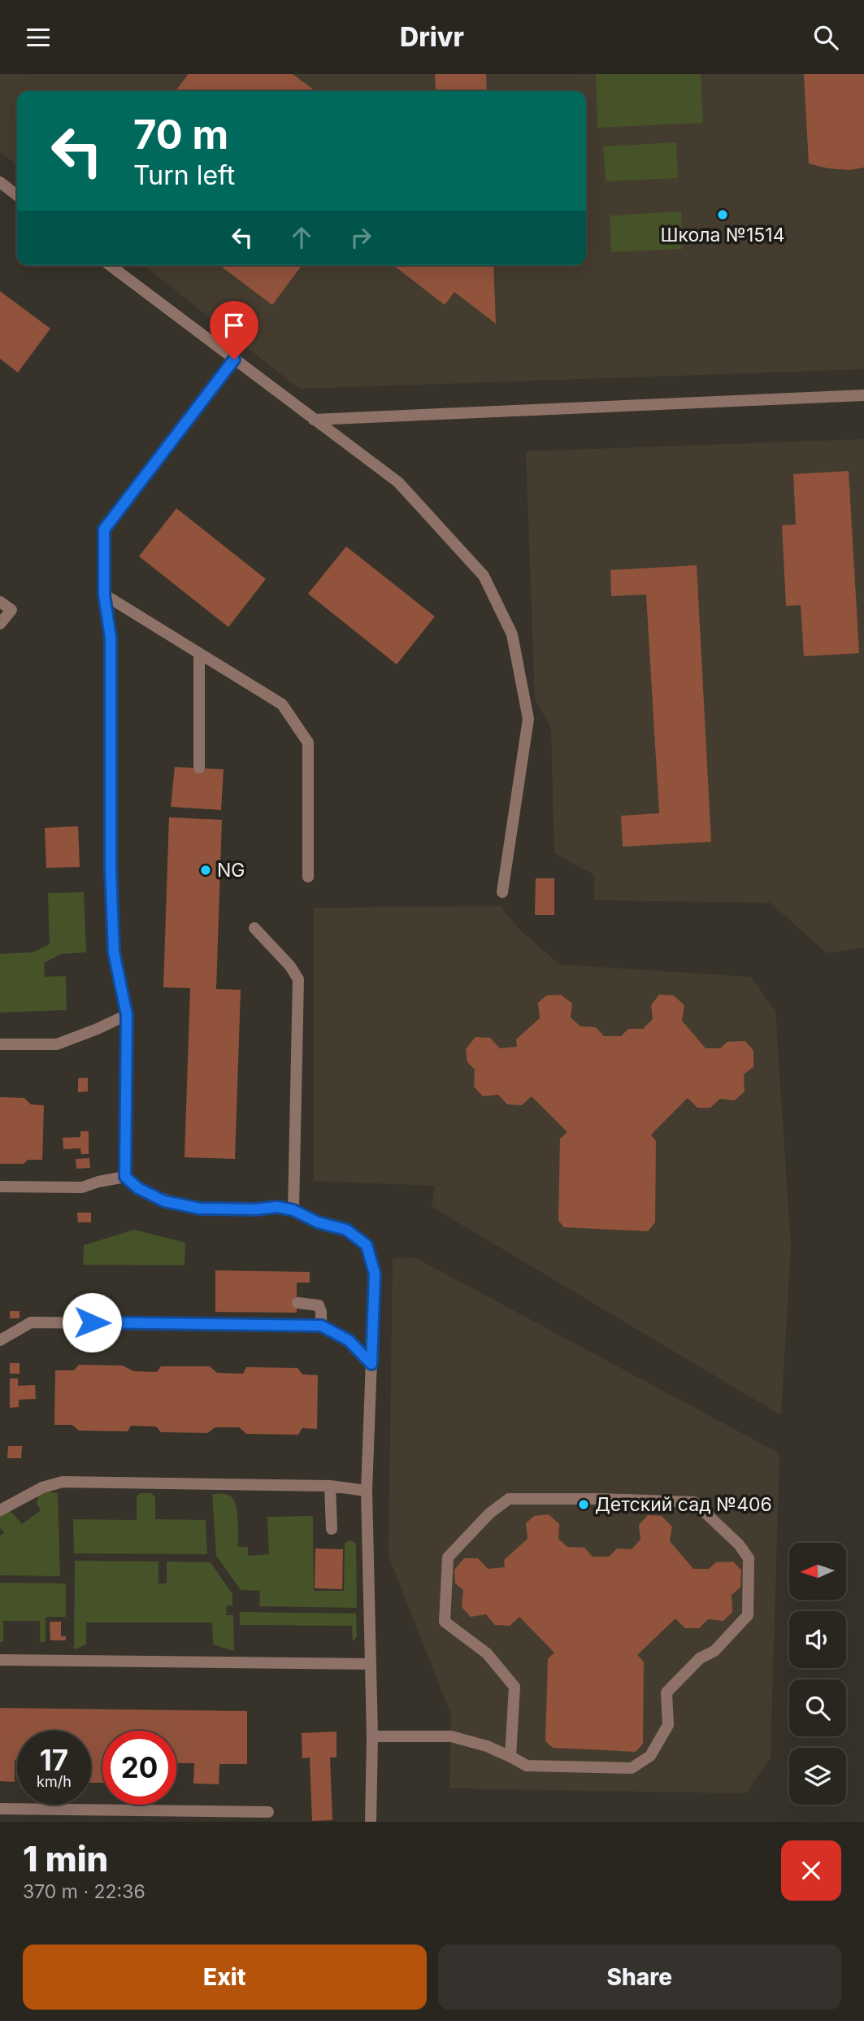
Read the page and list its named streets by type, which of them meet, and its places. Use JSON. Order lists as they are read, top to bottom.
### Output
{
  "places": ["Школа №1514", "NG", "Детский сад №406"],
  "north": "left",
  "page": {
    "header": "Drivr",
    "turn": ["70 m", "Turn left"],
    "speed": "17 km/h",
    "limit": "20",
    "heading": ["1 min", "370 m · 22:36"],
    "buttons": ["Exit", "Share"]
  }
}
